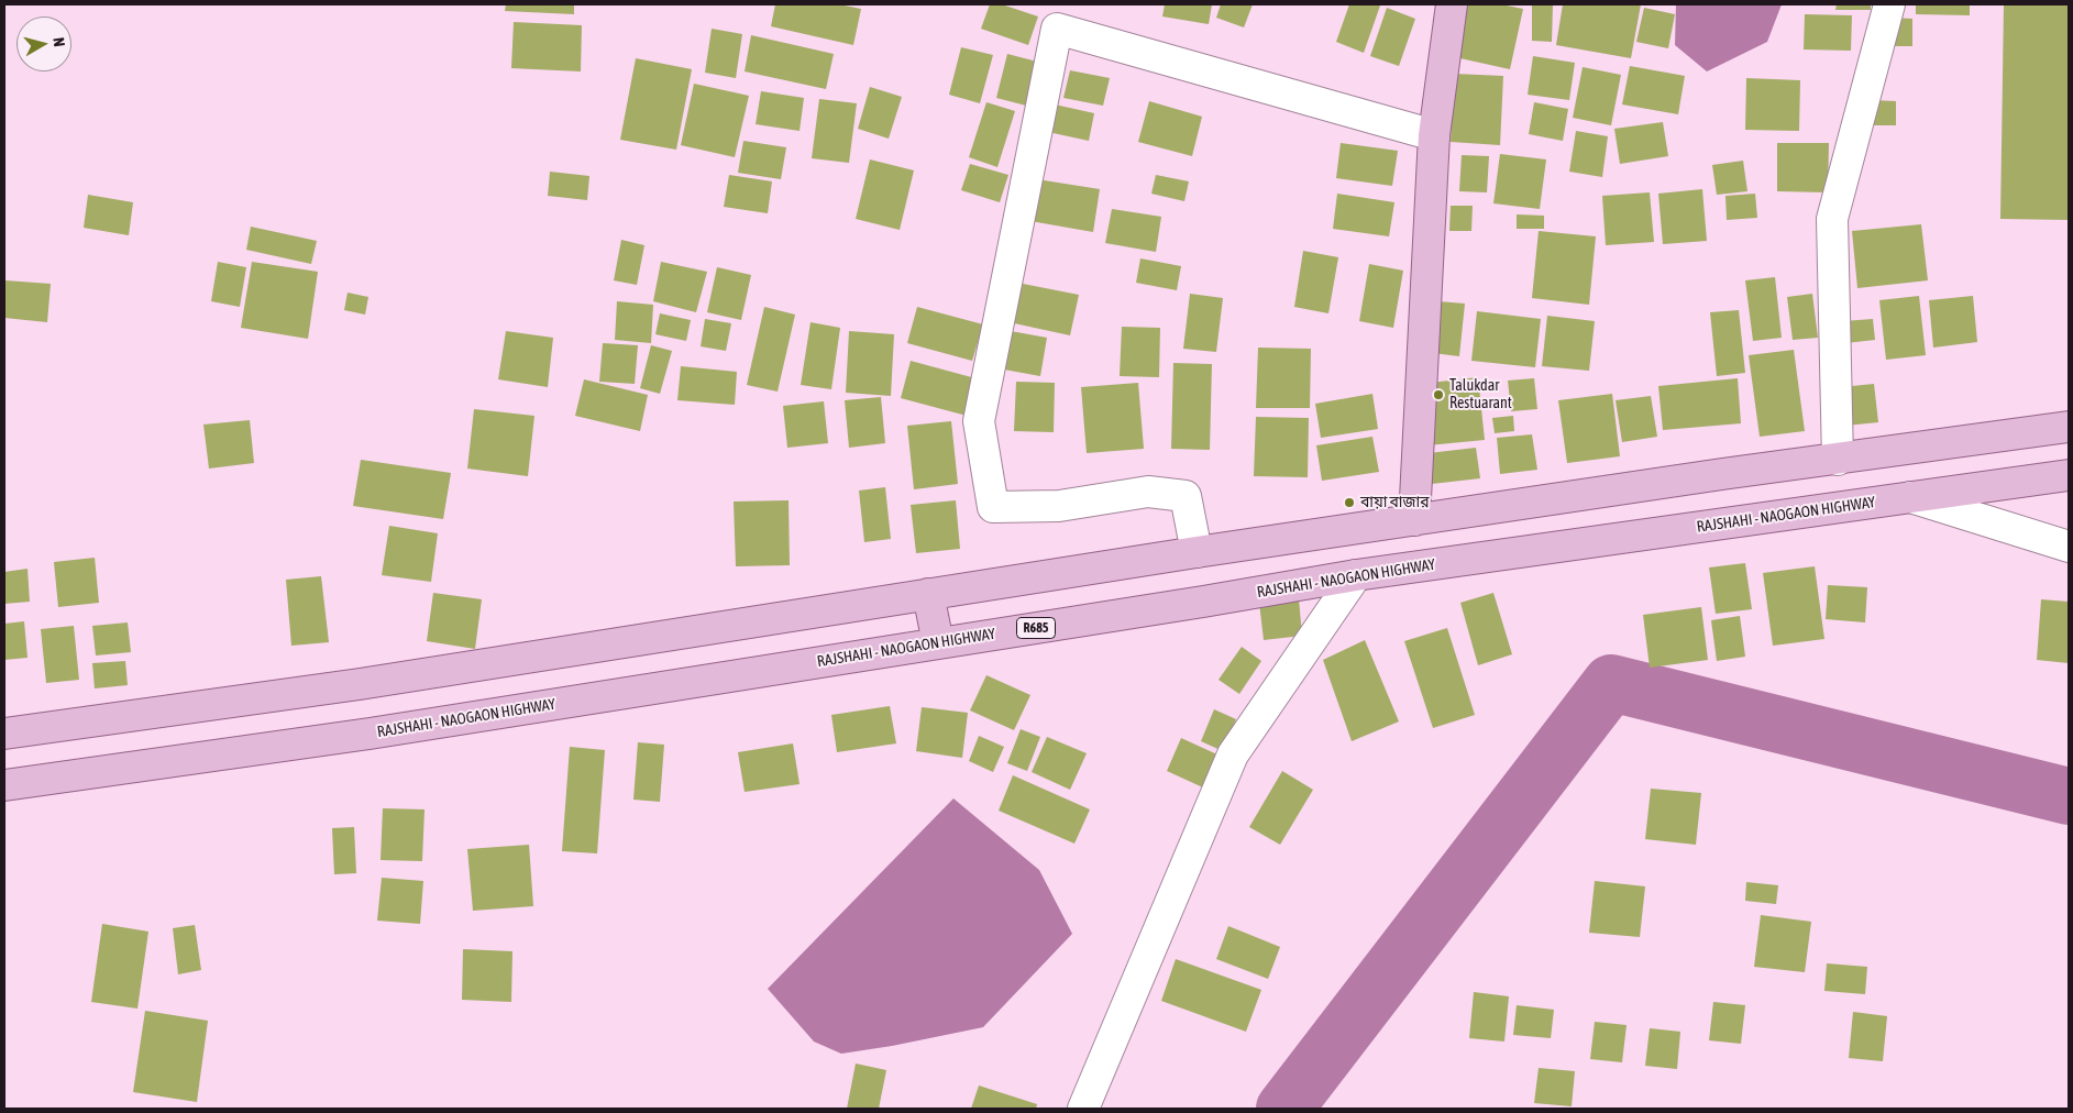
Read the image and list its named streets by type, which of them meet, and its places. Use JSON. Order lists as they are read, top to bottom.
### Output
{
  "streets": {
    "main road": ["RAJSHAHI - NAOGAON HIGHWAY", "R685"]
  },
  "places": ["Talukdar Restuarant", "বায়া বাজার"],
  "north": "right"
}
